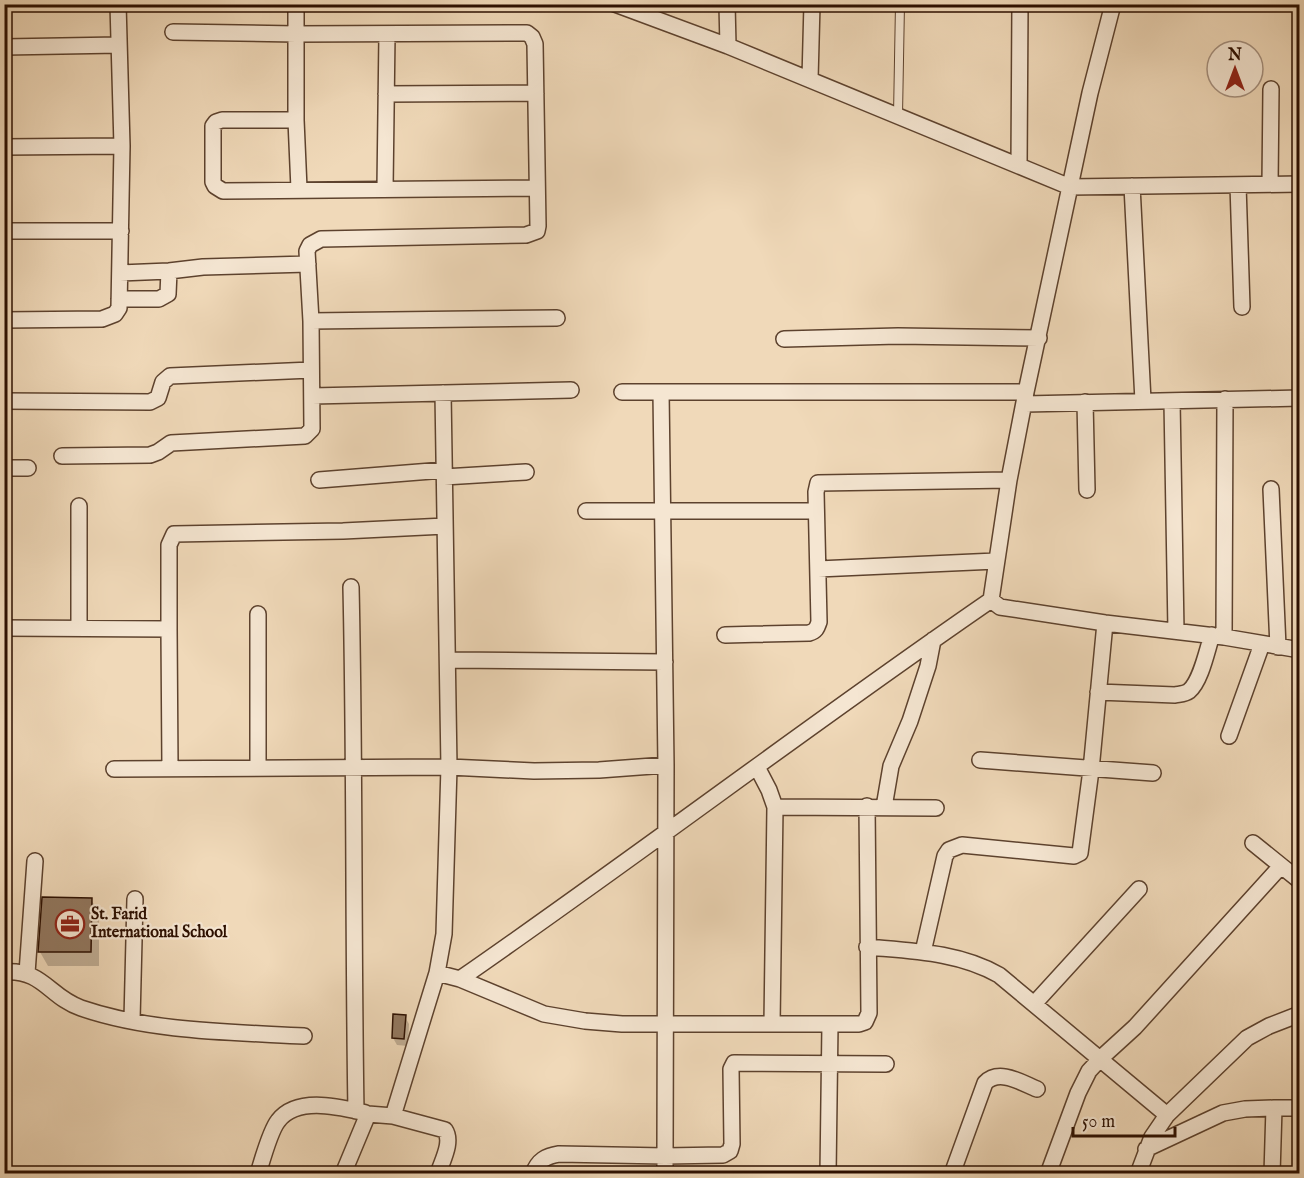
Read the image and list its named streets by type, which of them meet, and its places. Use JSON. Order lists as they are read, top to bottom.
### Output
{
  "places": {
    "office": ["St. Farid International School"]
  },
  "scale_bar": "50 m",
  "north": "top"
}
